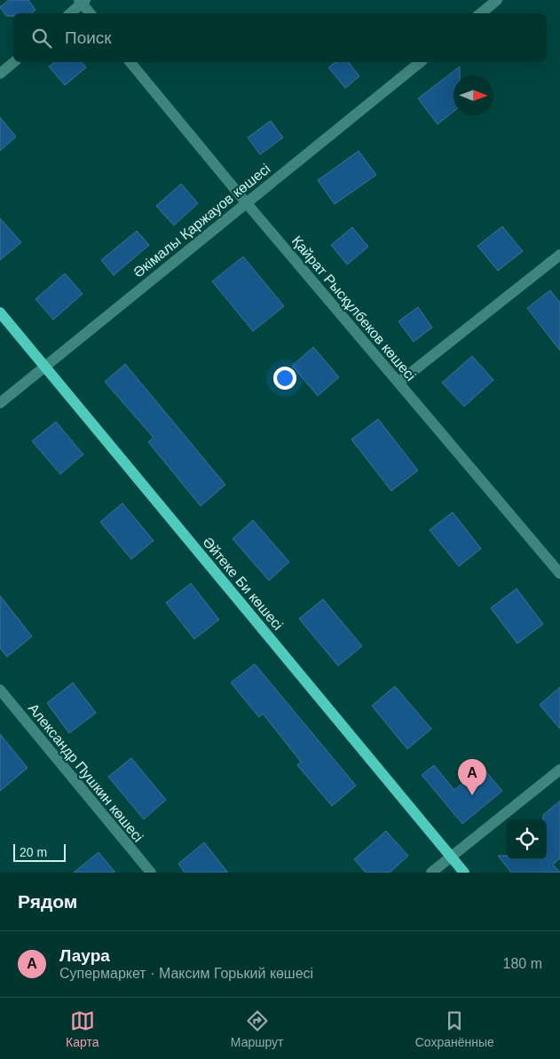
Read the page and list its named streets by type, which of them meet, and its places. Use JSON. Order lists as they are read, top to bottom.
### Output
{
  "streets": {
    "main road": ["Әйтеке Би көшесі"],
    "street": ["Әкімалы Қаржауов көшесі", "Қайрат Рысқұлбеков көшесі", "Александр Пушкин көшесі"]
  },
  "crossings": [
    ["Әкімалы Қаржауов көшесі", "Қайрат Рысқұлбеков көшесі"],
    ["Әкімалы Қаржауов көшесі", "Әйтеке Би көшесі"]
  ],
  "scale_bar": "20 m",
  "north": "right",
  "page": {
    "search": "Поиск",
    "pins": "A",
    "scale": "20 m",
    "heading": "Рядом",
    "list": [
      {
        "mark": "A",
        "name": "Лаура",
        "note": "Супермаркет · Максим Горький көшесі",
        "value": "180 m"
      }
    ],
    "nav": ["Карта", "Маршрут", "Сохранённые"]
  }
}
